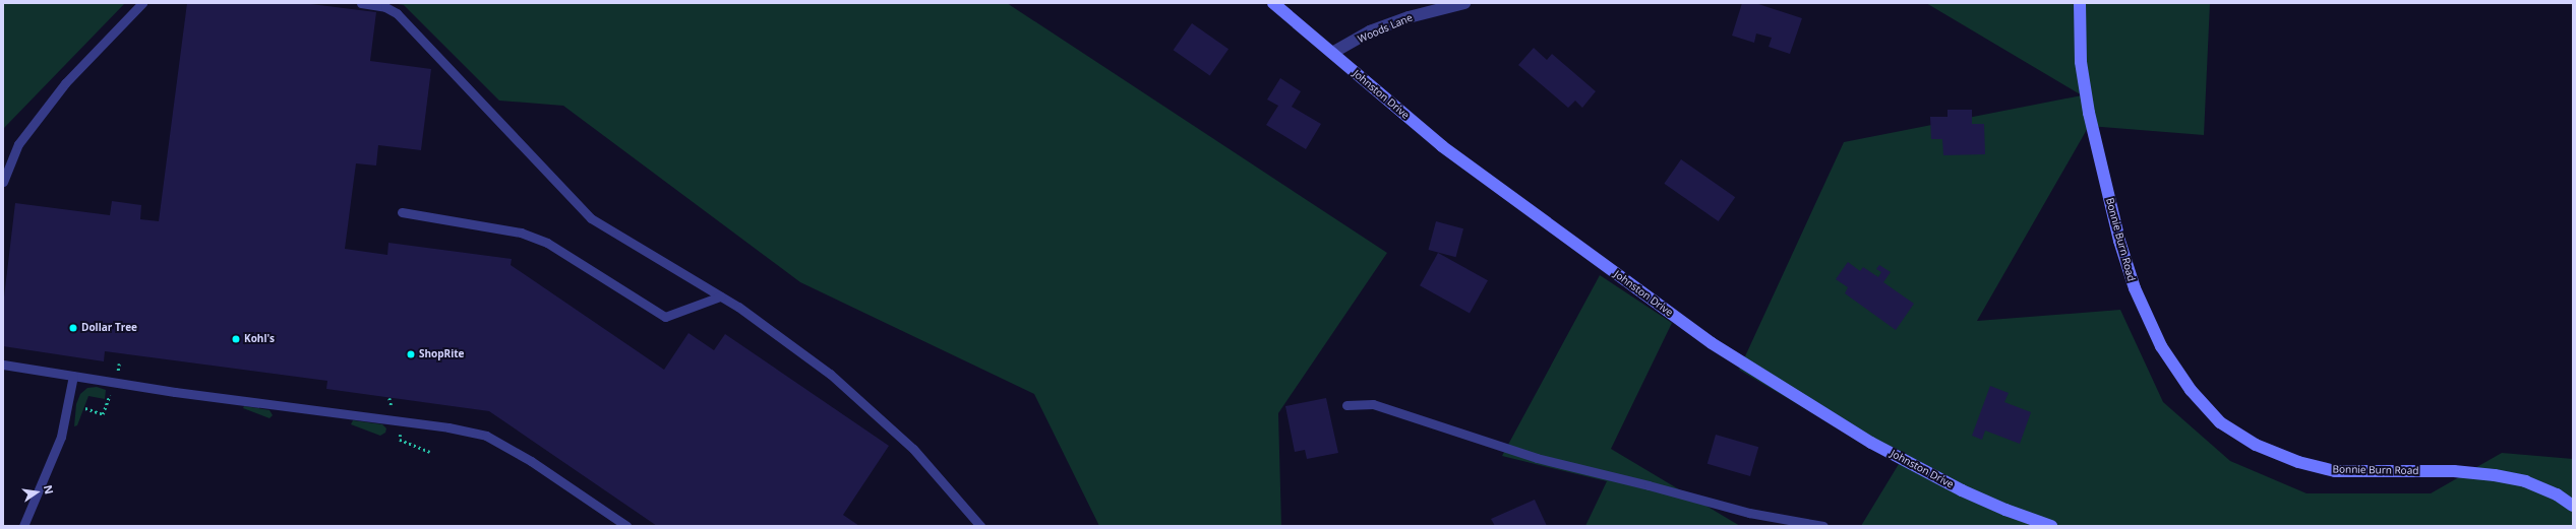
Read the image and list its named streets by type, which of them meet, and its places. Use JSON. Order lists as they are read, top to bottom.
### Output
{
  "streets": {
    "street": ["Woods Lane", "Johnston Drive", "Bonnie Burn Road"]
  },
  "crossings": [
    ["Woods Lane", "Johnston Drive"]
  ],
  "places": ["Dollar Tree", "Kohl's", "ShopRite"],
  "north": "right"
}
